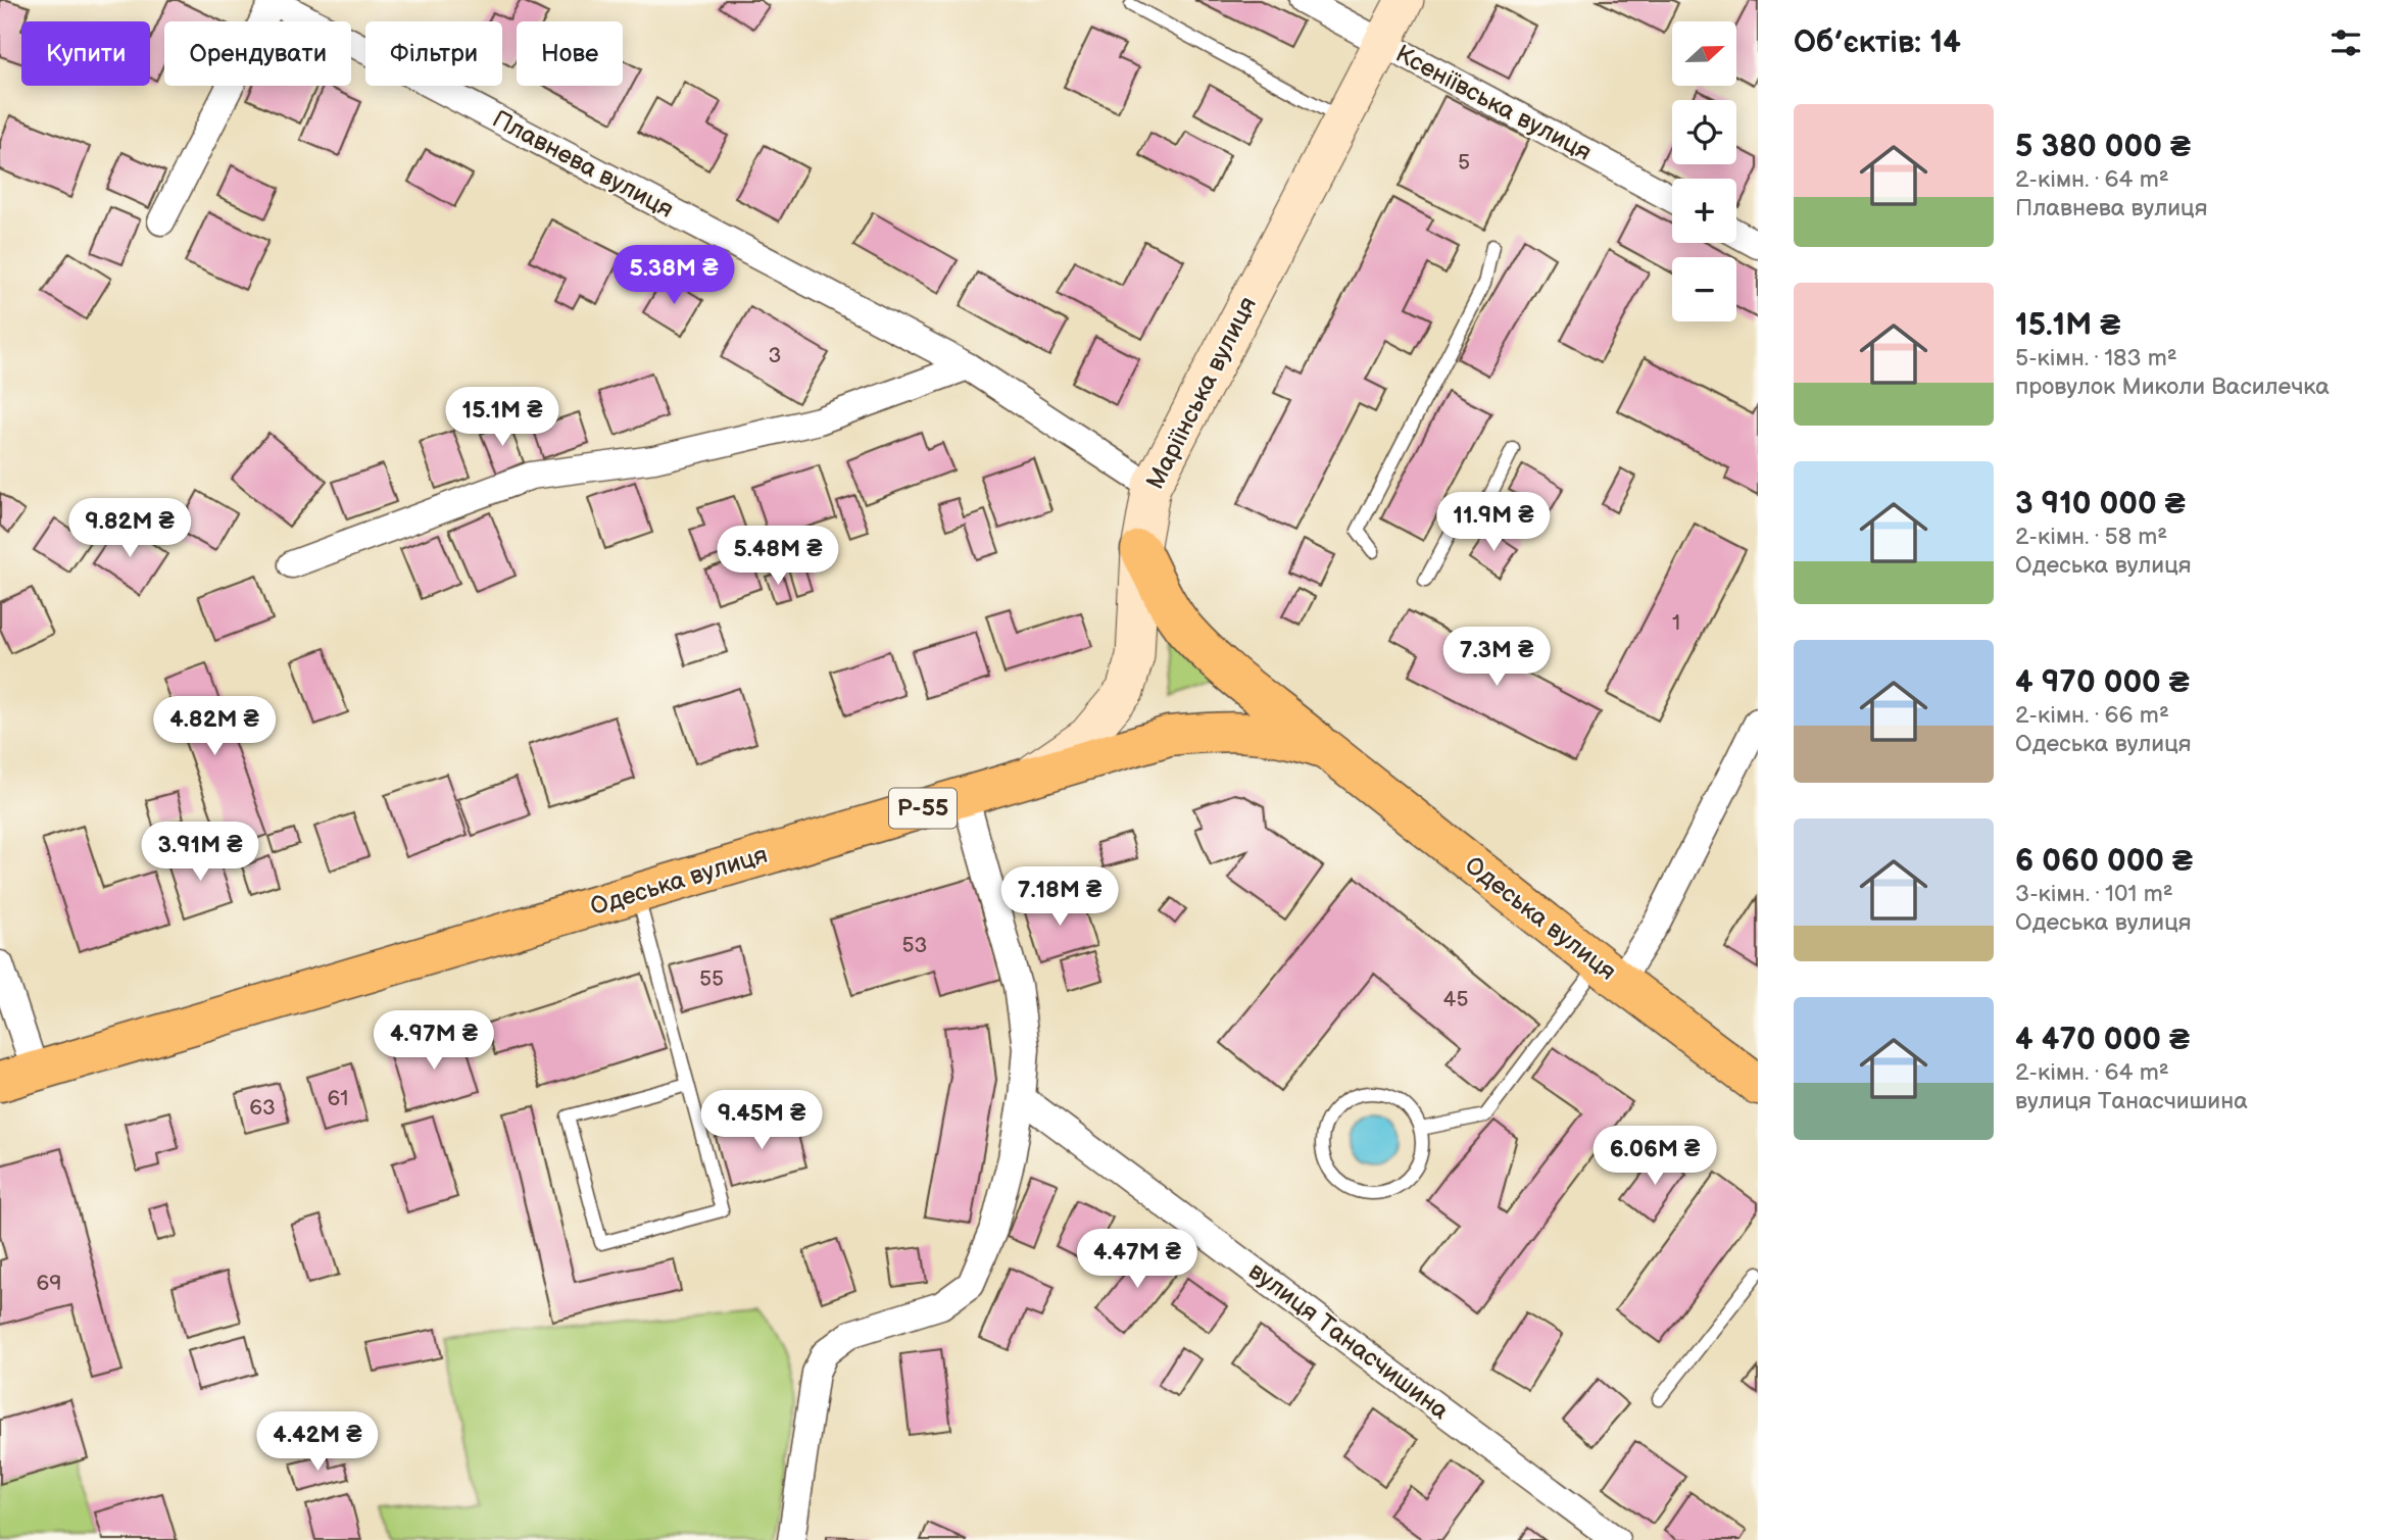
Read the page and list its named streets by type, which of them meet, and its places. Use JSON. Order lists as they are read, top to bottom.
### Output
{
  "streets": {
    "main road": ["Маріїнська вулиця", "Р-55", "Одеська вулиця"],
    "street": ["Ксеніївська вулиця", "Плавнева вулиця", "вулиця Танасчишина"]
  },
  "crossings": [
    ["Ксеніївська вулиця", "Маріїнська вулиця"],
    ["Плавнева вулиця", "Маріїнська вулиця"],
    ["Маріїнська вулиця", "Одеська вулиця"]
  ],
  "house_numbers": [
    "5",
    "3",
    "1",
    "53",
    "55",
    "45",
    "61",
    "63",
    "69"
  ],
  "north": "right",
  "page": {
    "heading": "Об’єктів: 14",
    "map_buttons": ["+", "−"],
    "chip": [
      "Купити",
      "Орендувати",
      "Фільтри",
      "Нове"
    ],
    "list": [
      {
        "name": "5 380 000 ₴",
        "note": "2-кімн. · 64 m² · Плавнева вулиця"
      },
      {
        "name": "15.1M ₴",
        "note": "5-кімн. · 183 m² · провулок Миколи Василечка"
      },
      {
        "name": "3 910 000 ₴",
        "note": "2-кімн. · 58 m² · Одеська вулиця"
      },
      {
        "name": "4 970 000 ₴",
        "note": "2-кімн. · 66 m² · Одеська вулиця"
      },
      {
        "name": "6 060 000 ₴",
        "note": "3-кімн. · 101 m² · Одеська вулиця"
      },
      {
        "name": "4 470 000 ₴",
        "note": "2-кімн. · 64 m² · вулиця Танасчишина"
      }
    ],
    "price": [
      "5.38M ₴",
      "15.1M ₴",
      "11.9M ₴",
      "9.82M ₴",
      "5.48M ₴",
      "7.3M ₴",
      "4.82M ₴",
      "3.91M ₴",
      "7.18M ₴",
      "4.97M ₴",
      "9.45M ₴",
      "6.06M ₴",
      "4.47M ₴",
      "4.42M ₴"
    ]
  }
}
